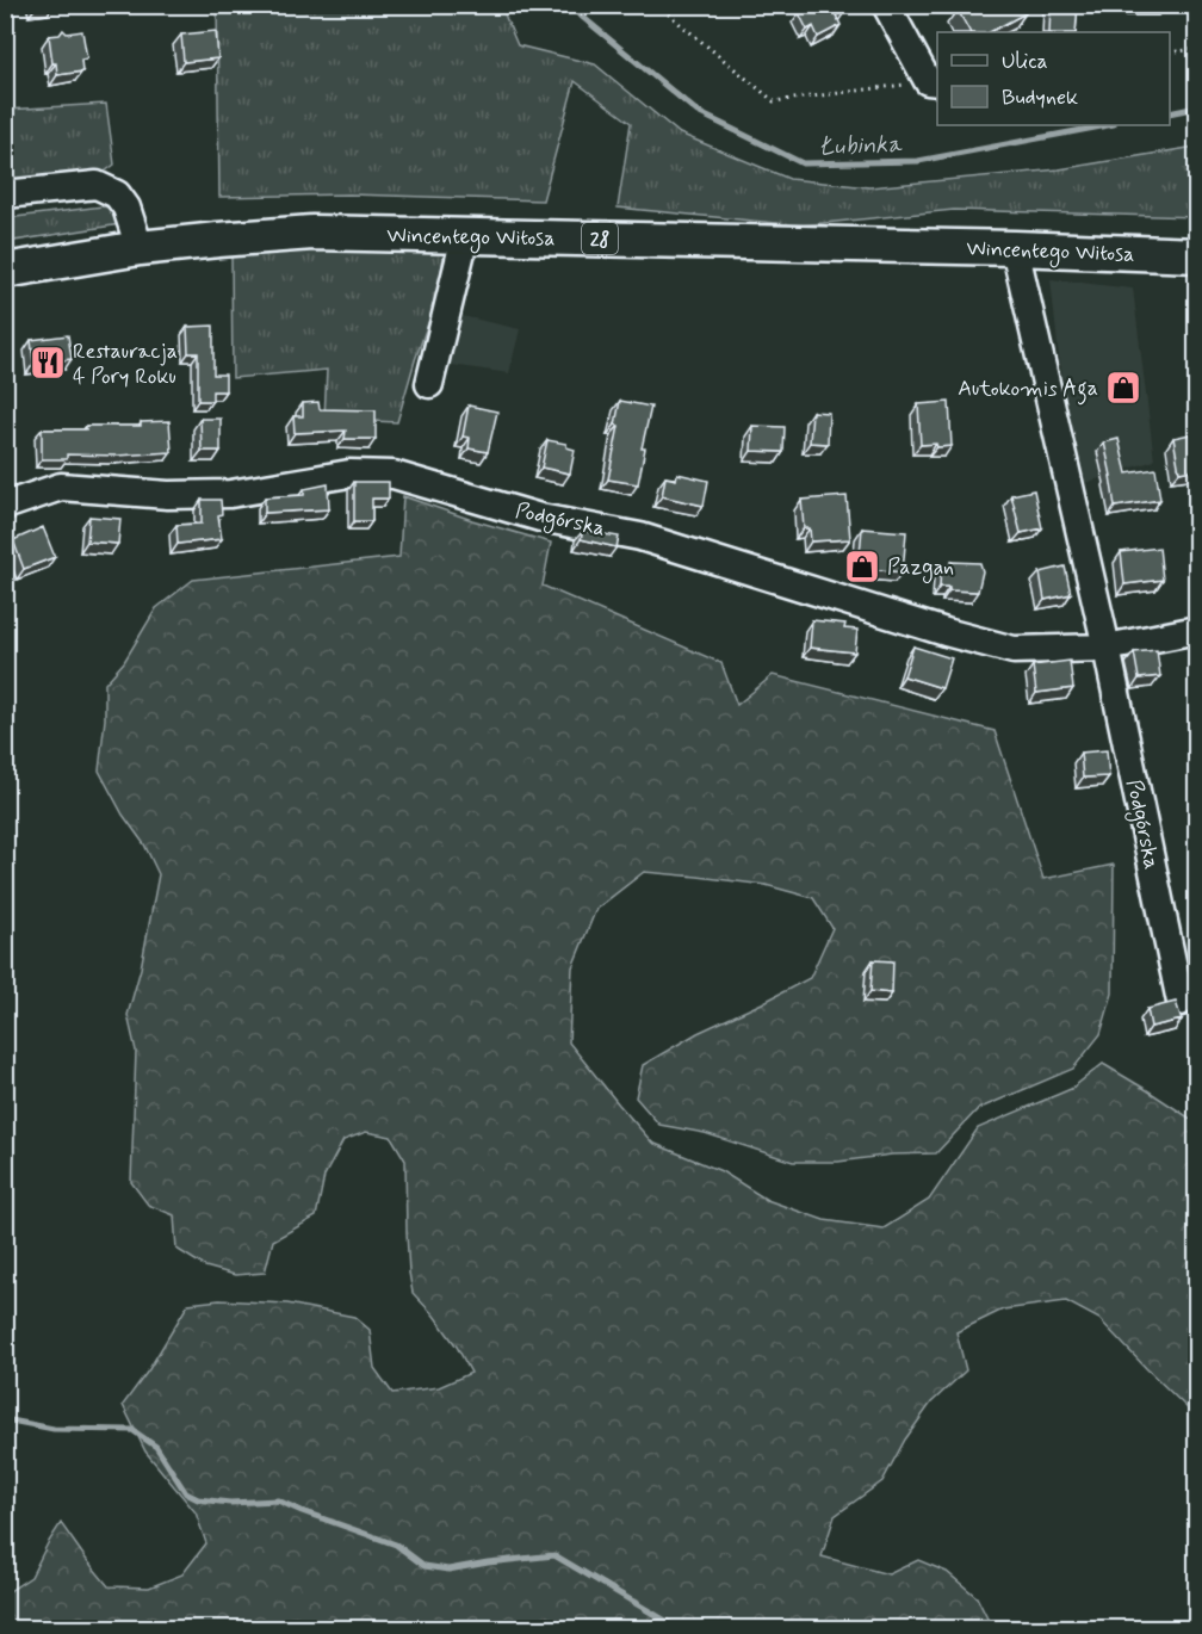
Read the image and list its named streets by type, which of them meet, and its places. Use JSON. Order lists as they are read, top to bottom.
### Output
{
  "streets": {
    "main road": ["Wincentego Witosa", "28"],
    "street": ["Podgórska"]
  },
  "crossings": [
    ["Wincentego Witosa", "Podgórska"]
  ],
  "water": ["Łubinka"],
  "places": {
    "restaurant": ["Restauracja 4 Pory Roku"],
    "shop": ["Autokomis Aga", "Pazgan"]
  },
  "legend": ["Ulica", "Budynek"]
}
